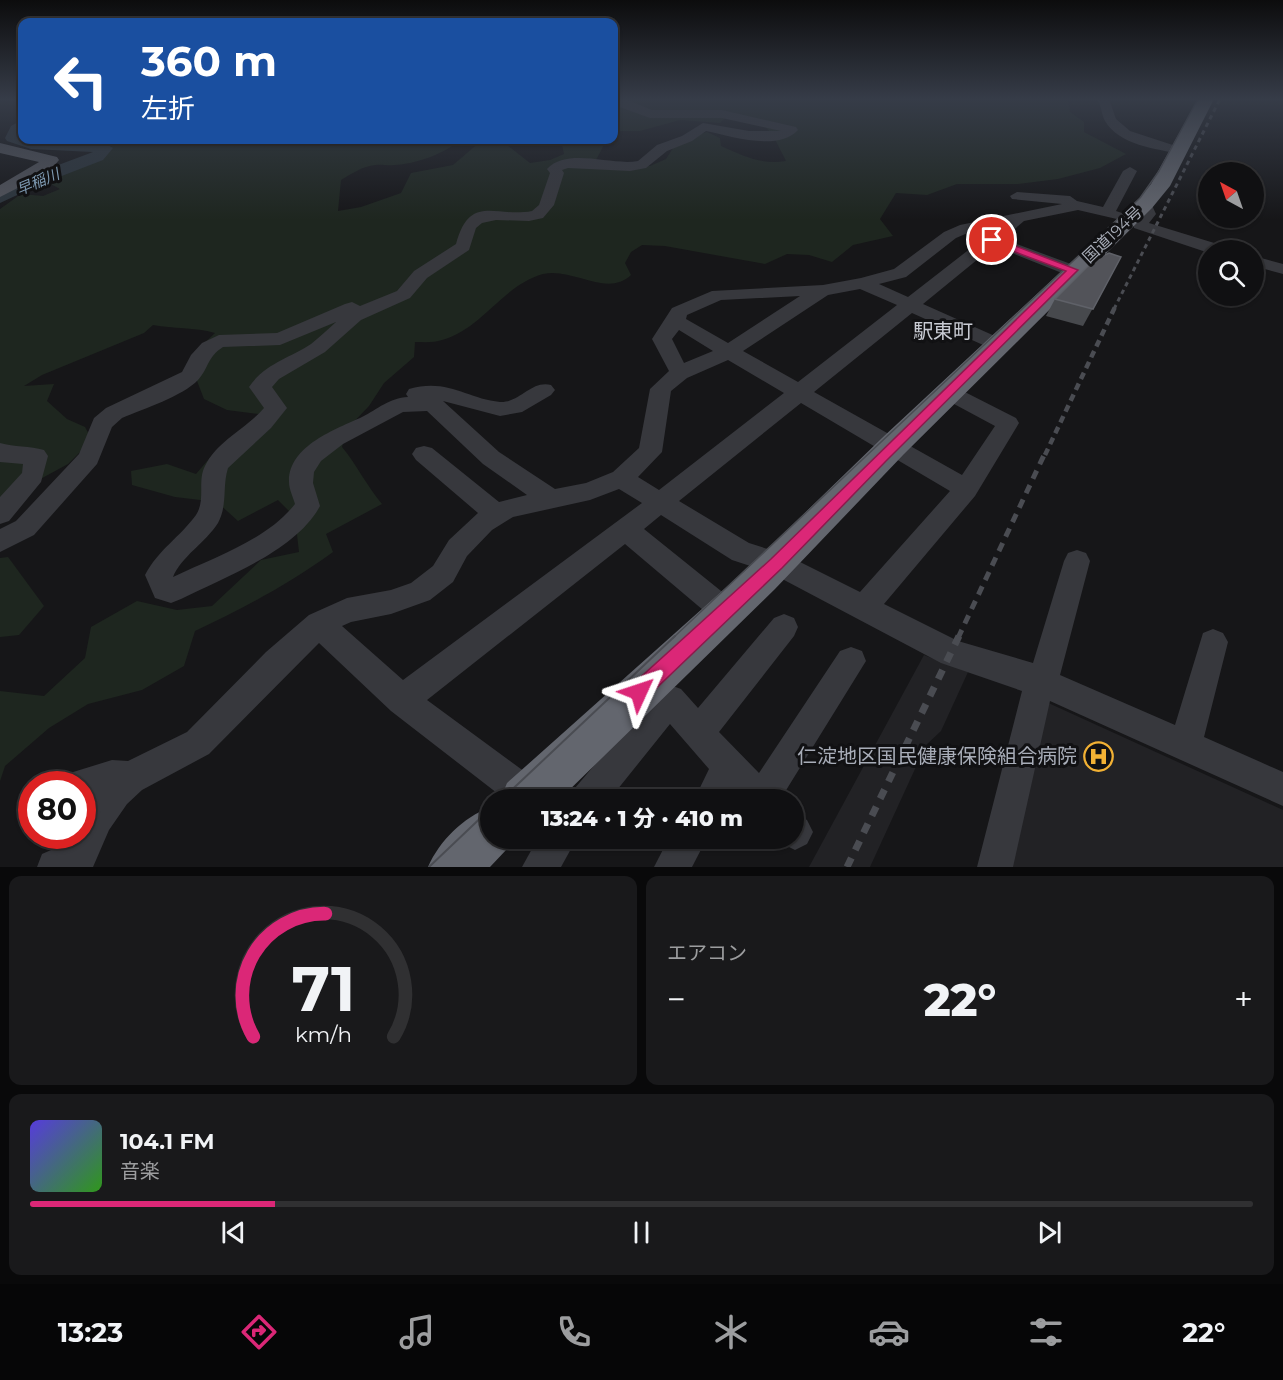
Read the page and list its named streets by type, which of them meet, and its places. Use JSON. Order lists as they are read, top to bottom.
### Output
{
  "streets": {
    "highway": ["国道194号"]
  },
  "districts": ["駅東町"],
  "water": ["早稲川"],
  "places": {
    "hospital": ["仁淀地区国民健康保険組合病院"]
  },
  "north": "top left",
  "page": {
    "turn": ["360 m", "左折"],
    "limit": "80",
    "trip": "13:24 · 1 分 · 410 m",
    "tile": "エアコン",
    "heat": ["−", "22°", "+"],
    "song": ["104.1 FM", "音楽"],
    "tabs": ["13:23", "22°"],
    "gauge": ["71", "km/h"]
  }
}
